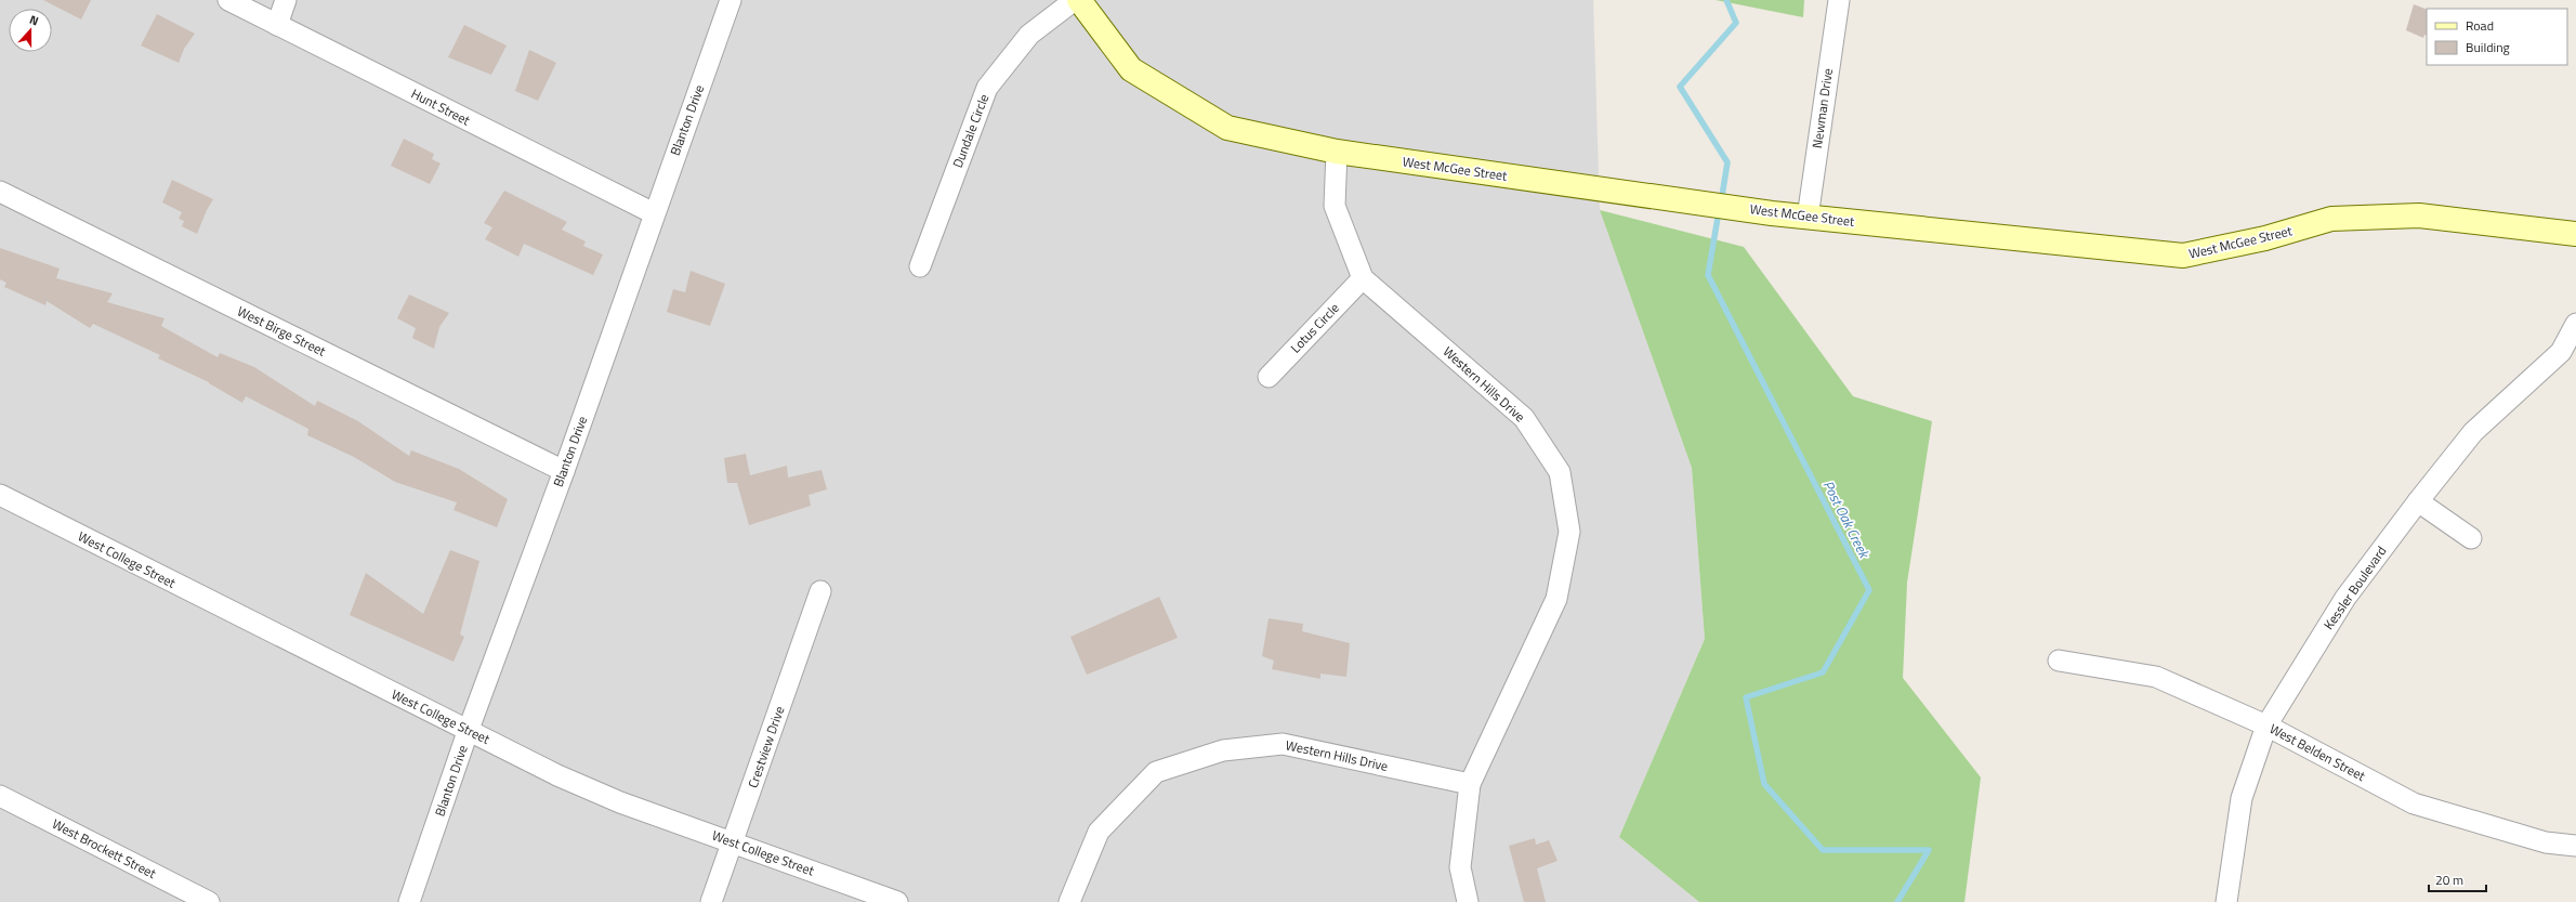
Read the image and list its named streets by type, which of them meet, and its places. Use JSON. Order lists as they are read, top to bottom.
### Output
{
  "streets": {
    "street": [
      "Hunt Street",
      "Newman Drive",
      "Blanton Drive",
      "Dundale Circle",
      "West McGee Street",
      "Lotus Circle",
      "West Birge Street",
      "Western Hills Drive",
      "West College Street",
      "Kessler Boulevard",
      "Crestview Drive",
      "West Belden Street",
      "West Brockett Street"
    ]
  },
  "crossings": [
    ["Hunt Street", "Blanton Drive"],
    ["Newman Drive", "West McGee Street"],
    ["Blanton Drive", "West Birge Street"],
    ["Blanton Drive", "West College Street"],
    ["West McGee Street", "Western Hills Drive"],
    ["Lotus Circle", "Western Hills Drive"],
    ["West College Street", "Crestview Drive"],
    ["Kessler Boulevard", "West Belden Street"]
  ],
  "water": ["Post Oak Creek"],
  "legend": ["Road", "Building"],
  "scale_bar": "20 m",
  "north": "top"
}
